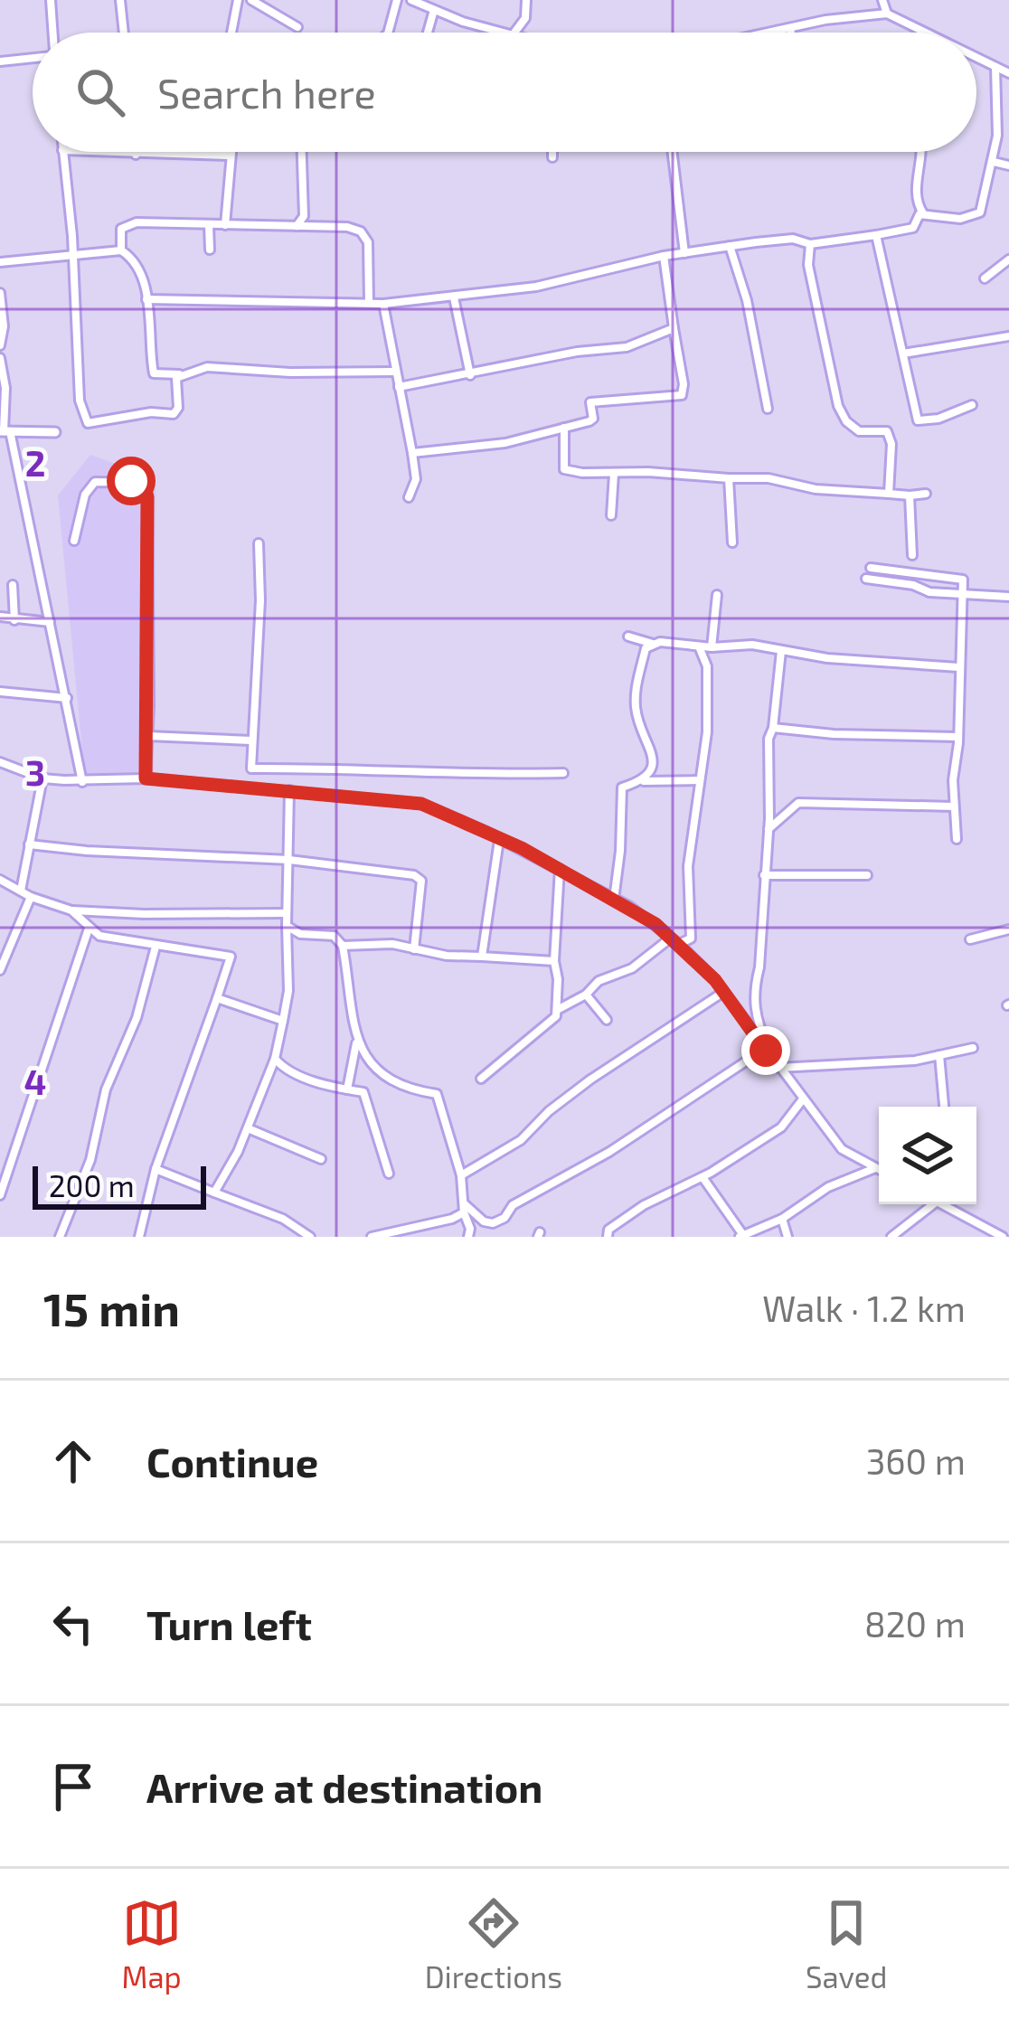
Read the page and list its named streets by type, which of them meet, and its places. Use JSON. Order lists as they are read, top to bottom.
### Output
{
  "scale_bar": "200 m",
  "page": {
    "search": "Search here",
    "scale": "200 m",
    "heading": ["15 min", "Walk · 1.2 km"],
    "list": [
      ["Continue", "360 m"],
      ["Turn left", "820 m"],
      "Arrive at destination"
    ],
    "nav": ["Map", "Directions", "Saved"]
  },
  "grid": {
    "rows": ["2", "3", "4"]
  }
}
